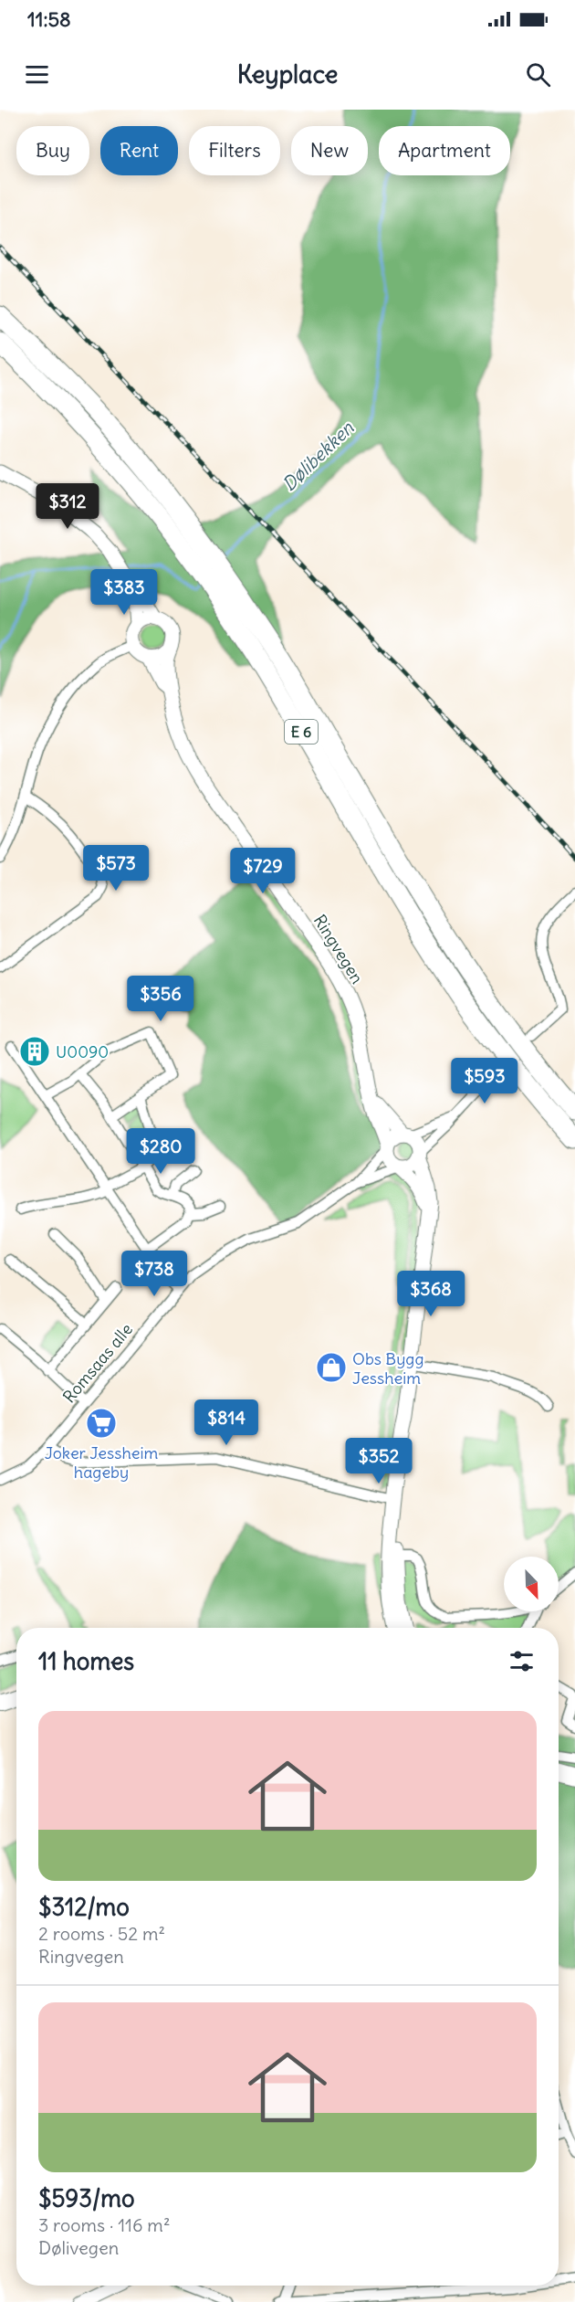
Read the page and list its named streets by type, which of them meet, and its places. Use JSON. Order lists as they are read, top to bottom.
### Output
{
  "streets": {
    "highway": ["E 6"],
    "main road": ["Ringvegen"],
    "street": ["Romsaas alle"]
  },
  "crossings": [
    ["Ringvegen", "Romsaas alle"]
  ],
  "water": ["Dølibekken"],
  "places": {
    "building": ["U0090"],
    "shop": ["Obs Bygg Jessheim"],
    "supermarket": ["Joker Jessheim hageby"]
  },
  "north": "bottom right",
  "page": {
    "status": "11:58",
    "header": "Keyplace",
    "chip": [
      "Buy",
      "Rent",
      "Filters",
      "New",
      "Apartment"
    ],
    "price": [
      "$312",
      "$383",
      "$573",
      "$729",
      "$356",
      "$593",
      "$280",
      "$738",
      "$368",
      "$814",
      "$352"
    ],
    "heading": "11 homes",
    "list": [
      {
        "name": "$312/mo",
        "note": "2 rooms · 52 m² · Ringvegen"
      },
      {
        "name": "$593/mo",
        "note": "3 rooms · 116 m² · Dølivegen"
      }
    ]
  }
}
